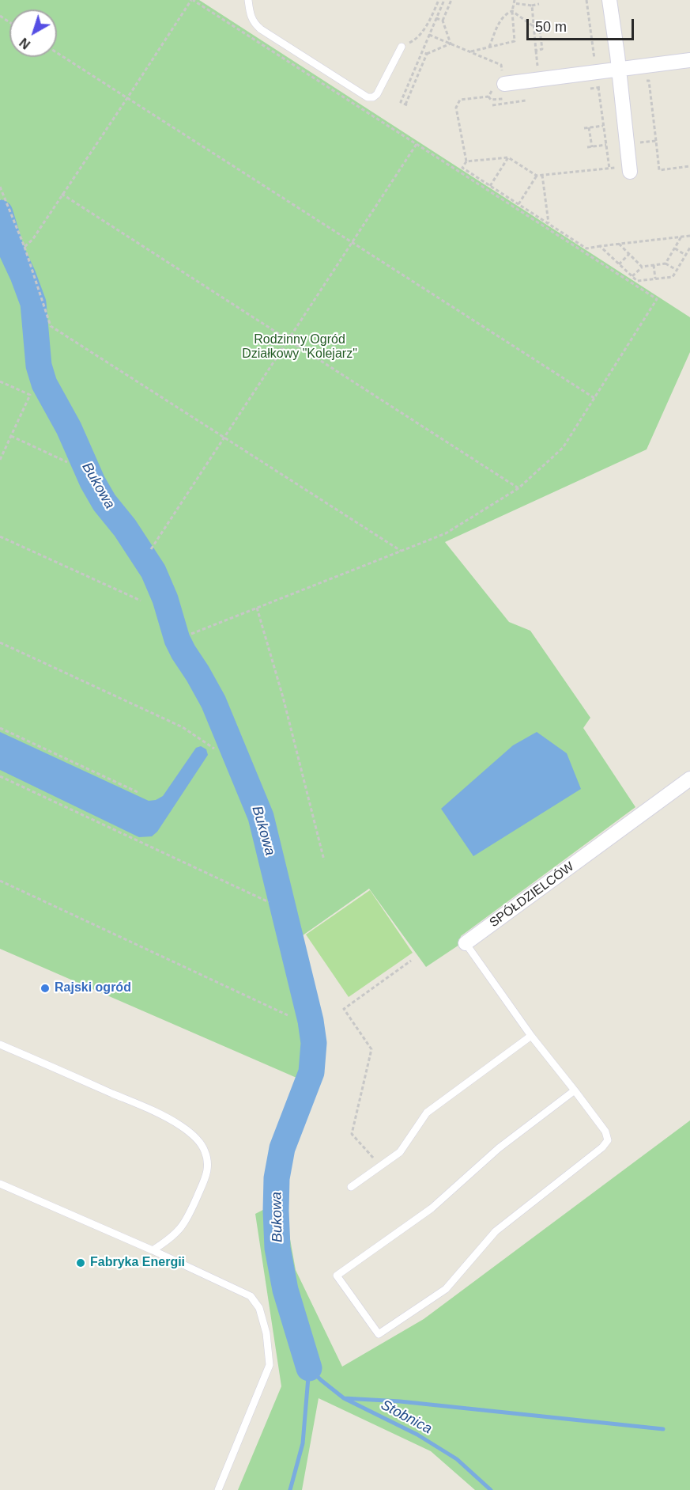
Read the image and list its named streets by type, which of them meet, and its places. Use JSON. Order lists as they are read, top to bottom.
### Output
{
  "streets": {
    "street": ["SPÓŁDZIELCÓW"]
  },
  "water": ["Bukowa", "Stobnica"],
  "parks": ["Rodzinny Ogród Działkowy \"Kolejarz\""],
  "places": ["Rajski ogród", "Fabryka Energii"],
  "scale_bar": "50 m",
  "north": "bottom left"
}
